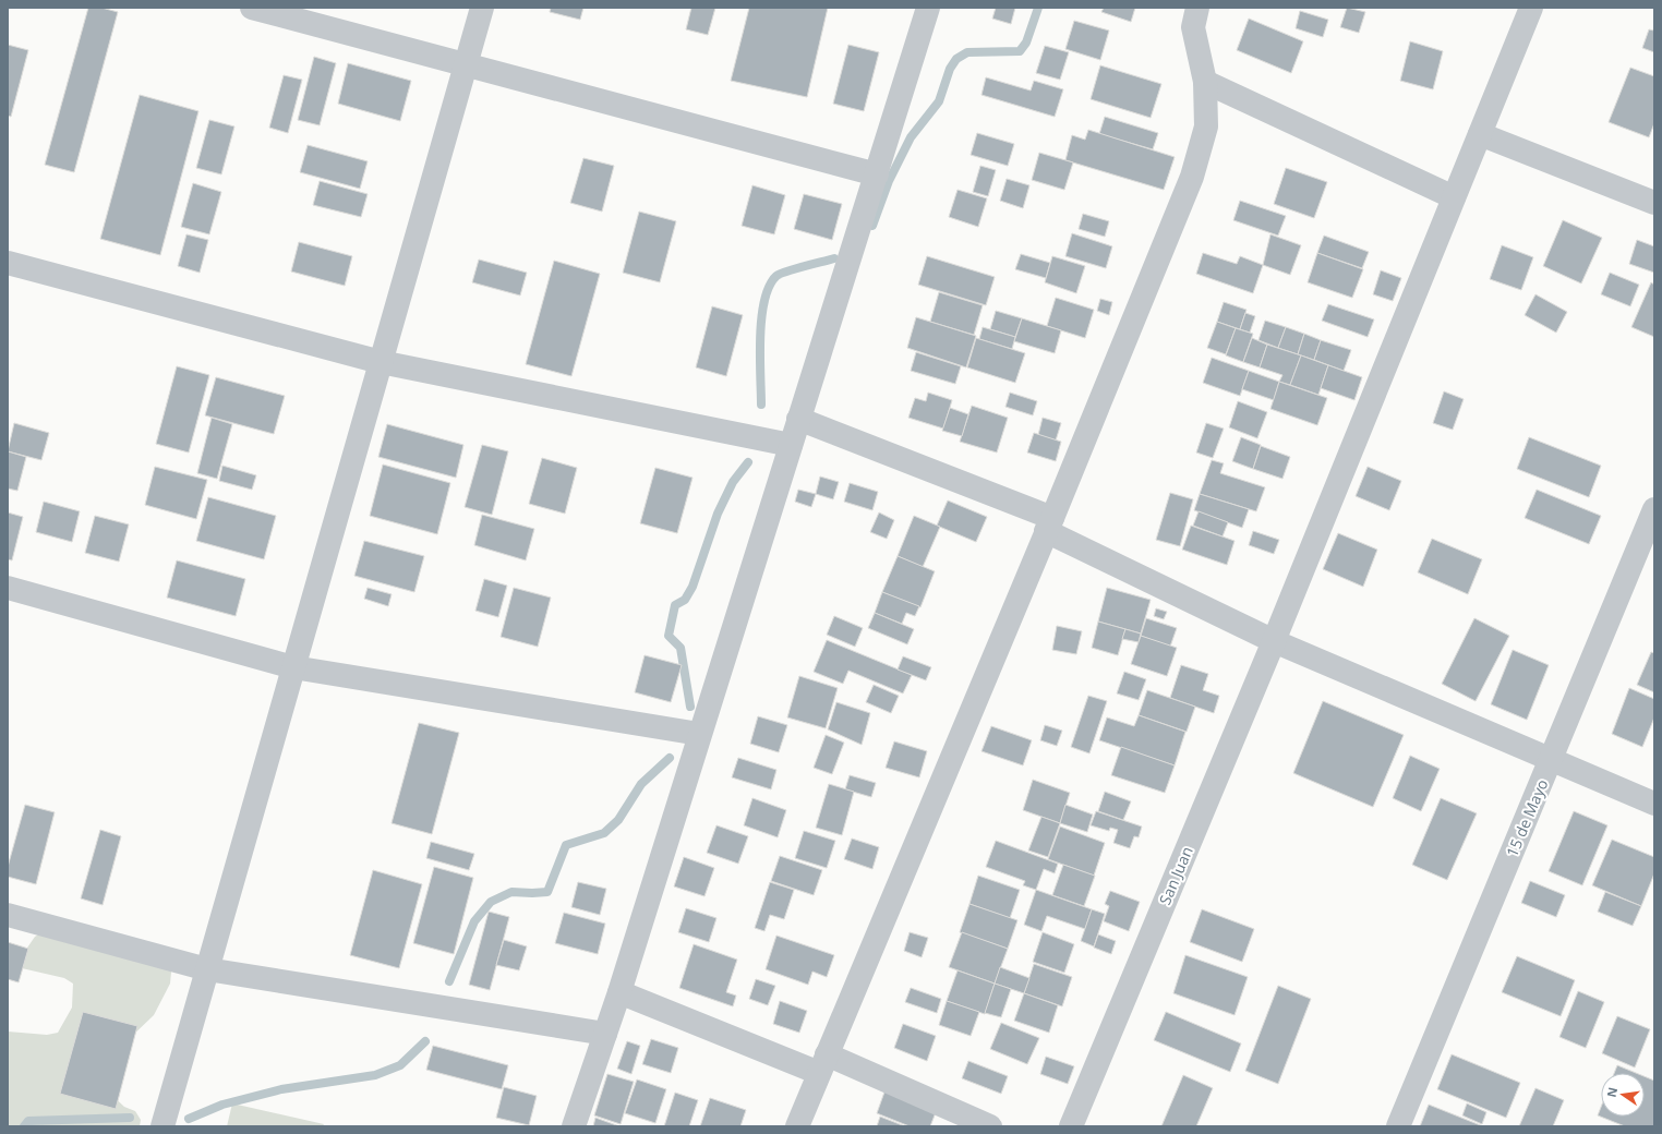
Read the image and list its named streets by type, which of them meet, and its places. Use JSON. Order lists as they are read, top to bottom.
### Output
{
  "streets": {
    "street": ["15 de Mayo", "San Juan"]
  },
  "north": "left"
}
